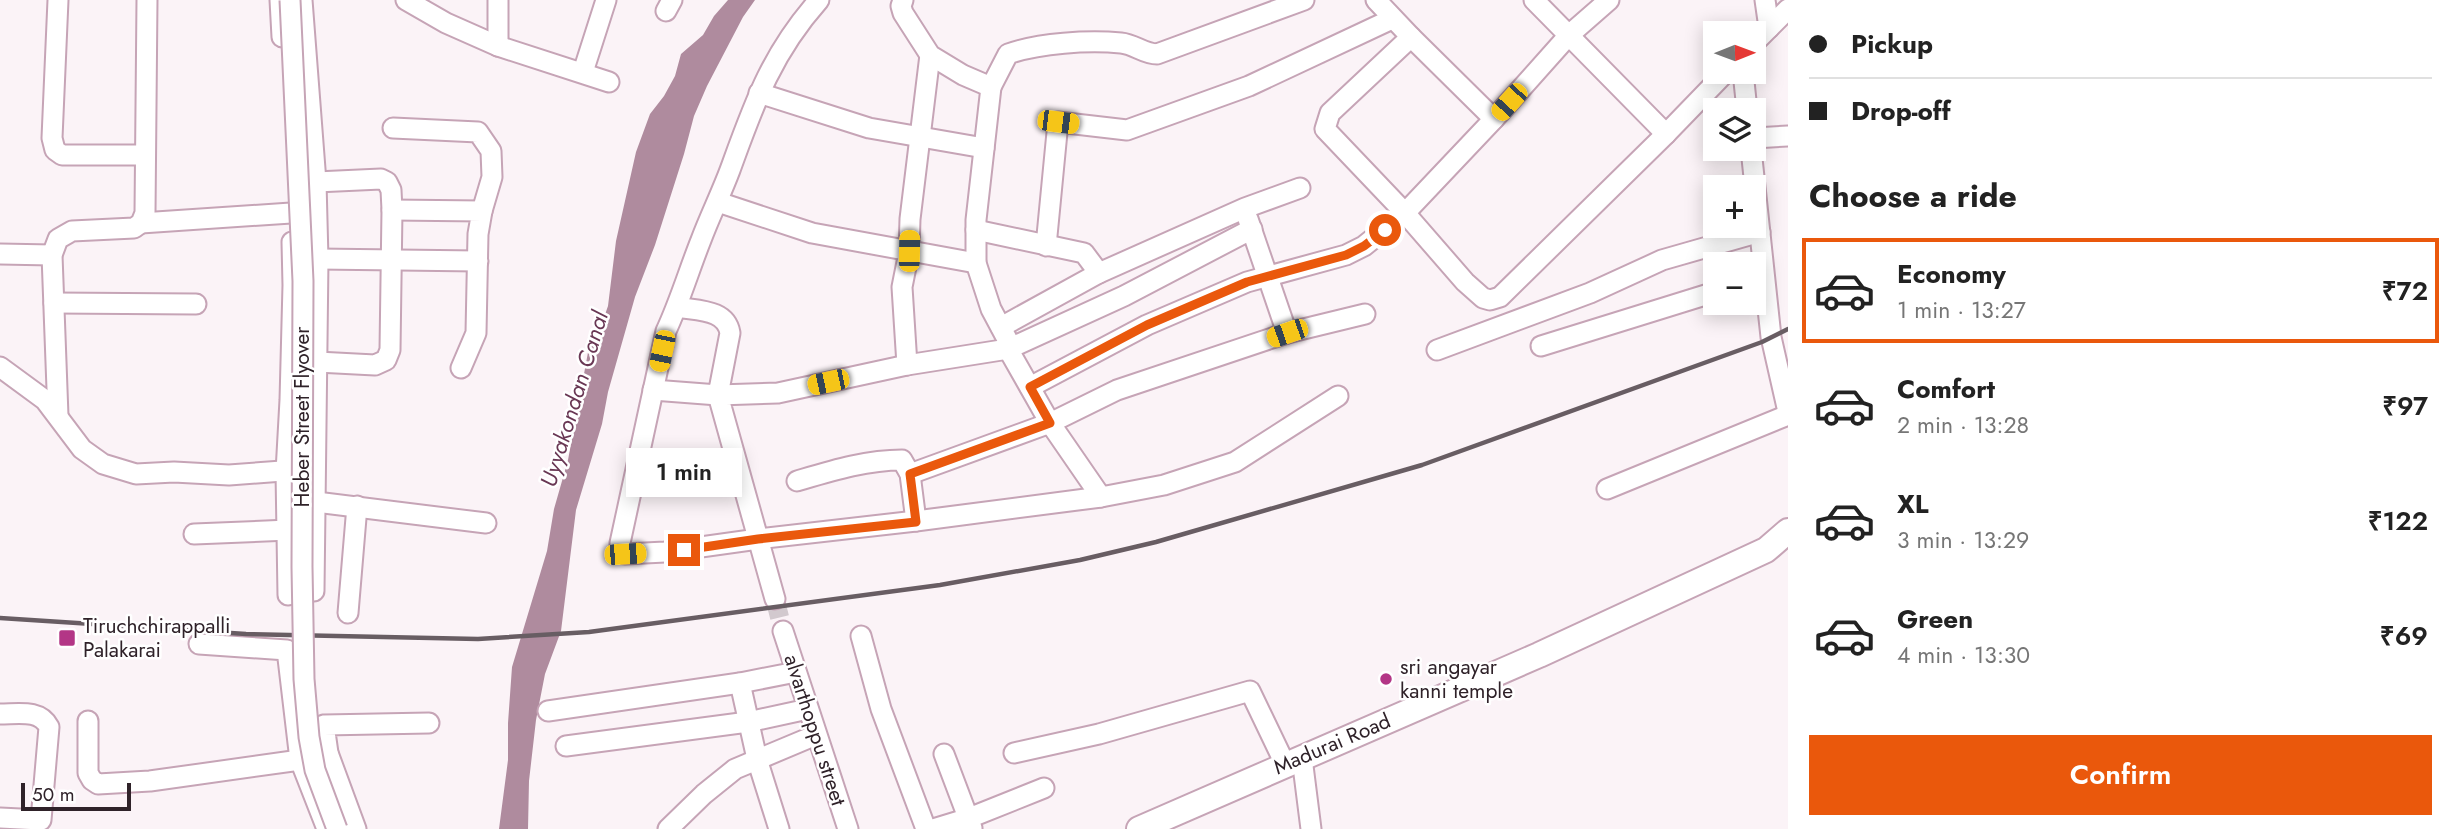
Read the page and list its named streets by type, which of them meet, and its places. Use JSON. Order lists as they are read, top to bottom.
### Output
{
  "streets": {
    "main road": ["Madurai Road"],
    "street": ["Heber Street Flyover", "alvarthoppu street"]
  },
  "water": ["Uyyakondan Canal"],
  "places": {
    "transit": ["Tiruchchirappalli Palakarai"],
    "other": ["sri angayar kanni temple"]
  },
  "scale_bar": "50 m",
  "north": "right",
  "page": {
    "banner": ["Pickup", "Drop-off"],
    "map_buttons": ["+", "−"],
    "heading": "Choose a ride",
    "list": [
      {
        "name": "Economy",
        "note": "1 min · 13:27",
        "value": "₹72"
      },
      {
        "name": "Comfort",
        "note": "2 min · 13:28",
        "value": "₹97"
      },
      {
        "name": "XL",
        "note": "3 min · 13:29",
        "value": "₹122"
      },
      {
        "name": "Green",
        "note": "4 min · 13:30",
        "value": "₹69"
      }
    ],
    "bubble": "1 min",
    "buttons": "Confirm",
    "scale": "50 m"
  }
}
